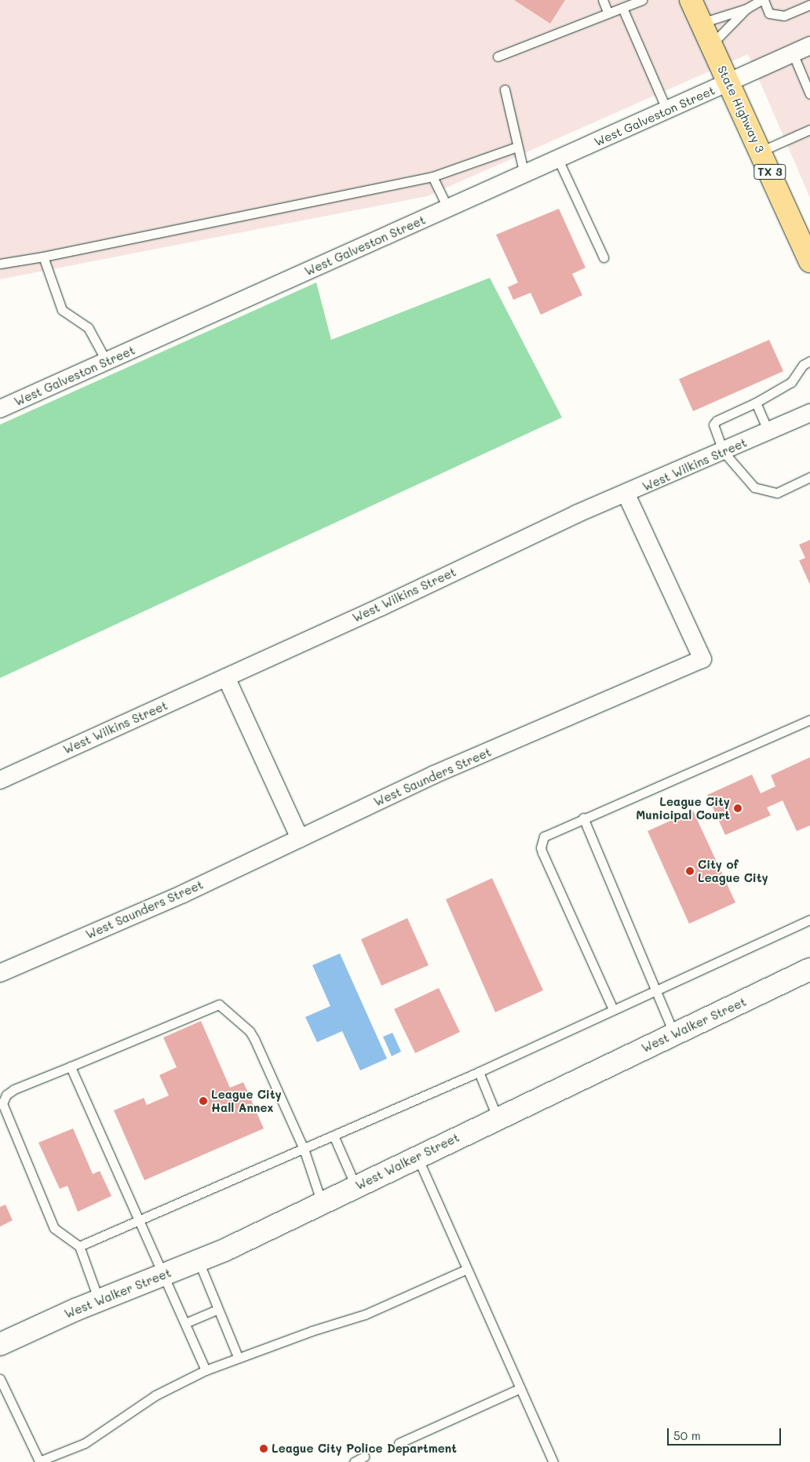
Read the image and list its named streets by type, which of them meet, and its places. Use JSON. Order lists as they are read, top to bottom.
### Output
{
  "streets": {
    "main road": ["State Highway 3", "TX 3"],
    "street": [
      "West Galveston Street",
      "West Wilkins Street",
      "West Saunders Street",
      "West Walker Street"
    ]
  },
  "crossings": [
    ["State Highway 3", "West Galveston Street"],
    ["West Wilkins Street", "West Saunders Street"]
  ],
  "places": [
    "League City Municipal Court",
    "City of League City",
    "League City Hall Annex",
    "League City Police Department"
  ],
  "scale_bar": "50 m"
}
